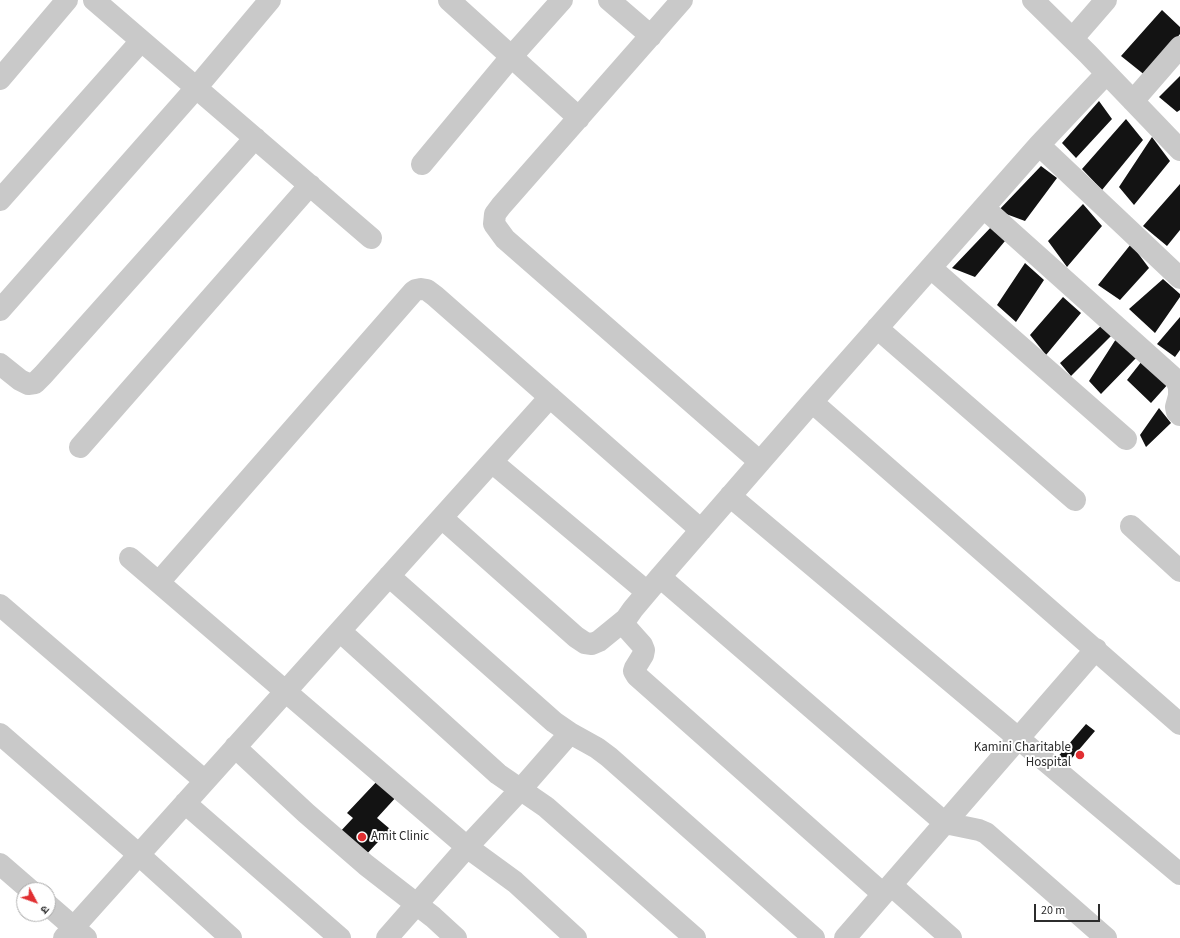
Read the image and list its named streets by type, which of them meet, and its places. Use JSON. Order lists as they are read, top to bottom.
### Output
{
  "places": ["Kamini Charitable Hospital", "Amit Clinic"],
  "scale_bar": "20 m",
  "north": "bottom right"
}
